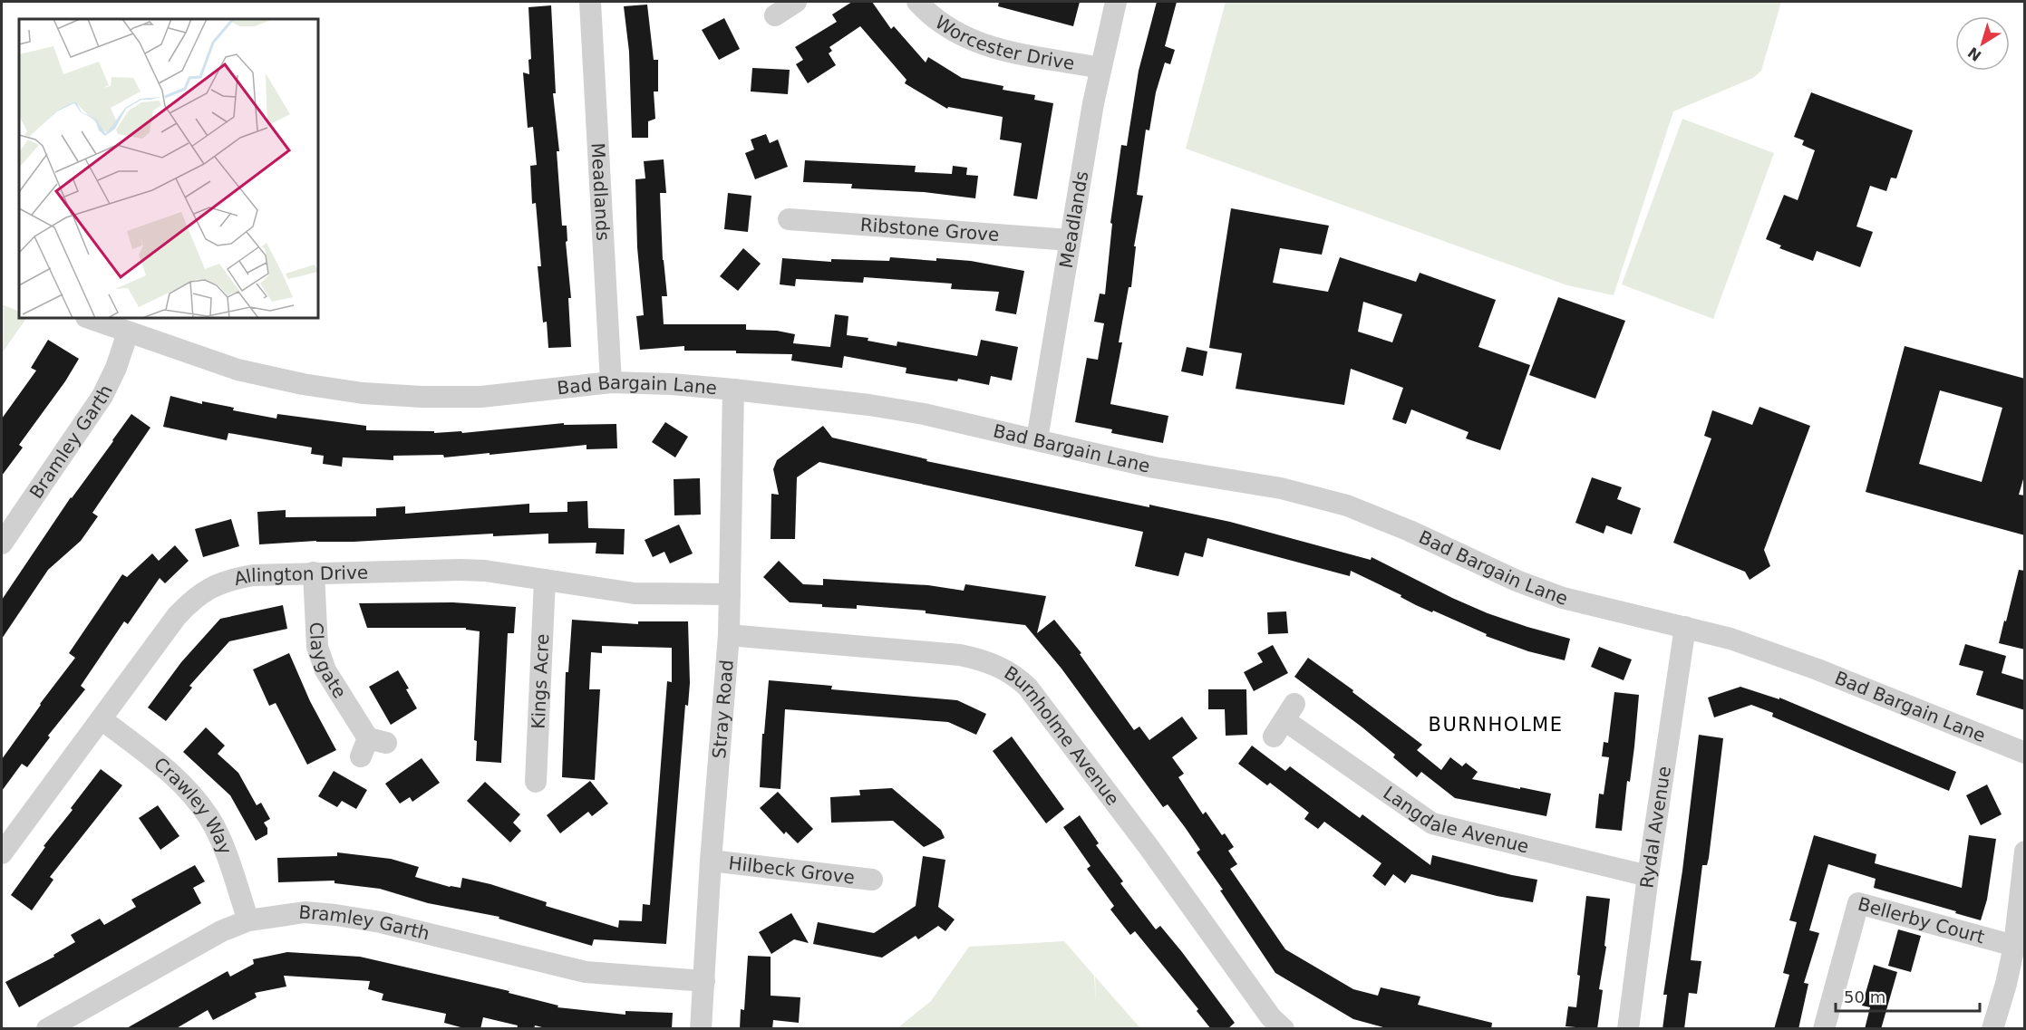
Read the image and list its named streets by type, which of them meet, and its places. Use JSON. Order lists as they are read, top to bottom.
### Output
{
  "streets": {
    "street": [
      "Worcester Drive",
      "Meadlands",
      "Ribstone Grove",
      "Bad Bargain Lane",
      "Bramley Garth",
      "Allington Drive",
      "Claygate",
      "Kings Acre",
      "Stray Road",
      "Burnholme Avenue",
      "Crawley Way",
      "Langdale Avenue",
      "Rydal Avenue",
      "Hilbeck Grove",
      "Bellerby Court"
    ]
  },
  "crossings": [
    ["Worcester Drive", "Meadlands"],
    ["Meadlands", "Ribstone Grove"],
    ["Meadlands", "Bad Bargain Lane"],
    ["Bad Bargain Lane", "Bramley Garth"],
    ["Bad Bargain Lane", "Stray Road"],
    ["Bad Bargain Lane", "Rydal Avenue"],
    ["Bramley Garth", "Stray Road"],
    ["Bramley Garth", "Crawley Way"],
    ["Allington Drive", "Claygate"],
    ["Allington Drive", "Kings Acre"],
    ["Allington Drive", "Stray Road"],
    ["Allington Drive", "Crawley Way"],
    ["Stray Road", "Burnholme Avenue"],
    ["Stray Road", "Hilbeck Grove"],
    ["Langdale Avenue", "Rydal Avenue"]
  ],
  "districts": ["BURNHOLME"],
  "scale_bar": "50 m",
  "north": "bottom left"
}
